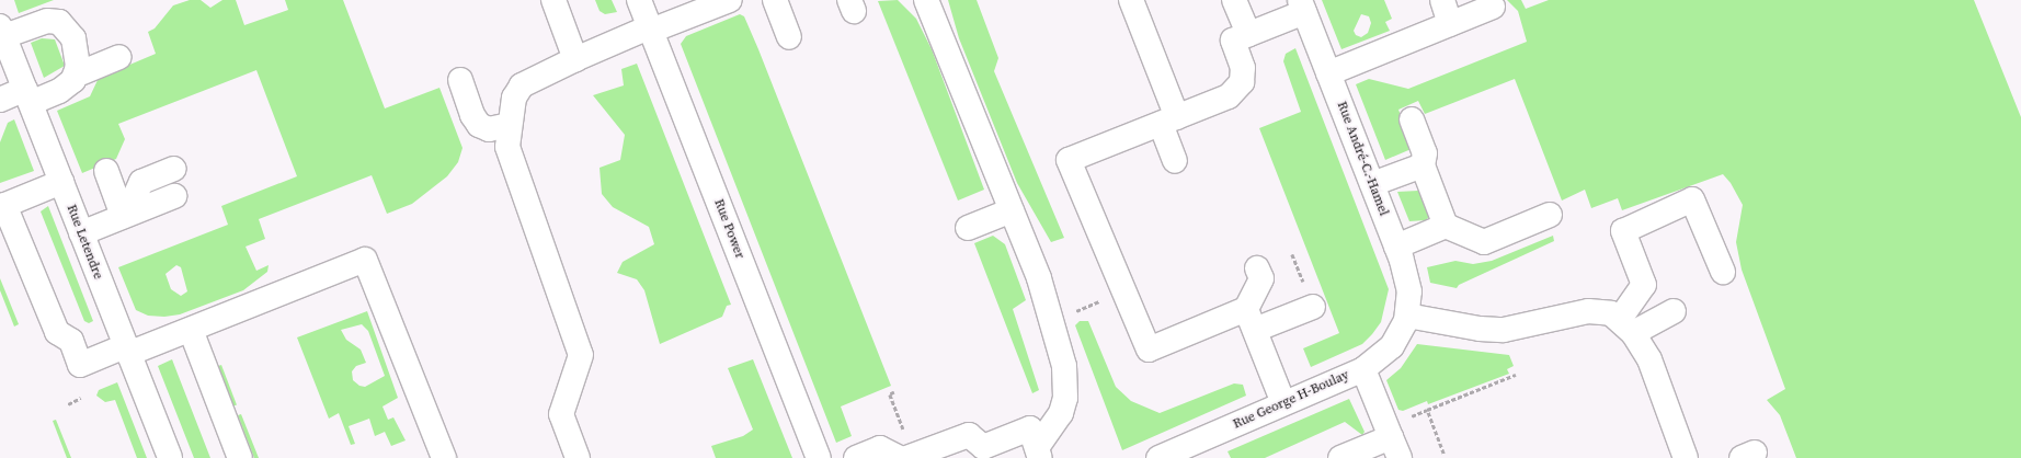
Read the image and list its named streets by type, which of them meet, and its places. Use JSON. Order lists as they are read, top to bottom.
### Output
{
  "streets": {
    "street": [
      "Rue André-C.-Hamel",
      "Rue Power",
      "Rue Letendre",
      "Rue George H-Boulay"
    ]
  },
  "crossings": [
    ["Rue André-C.-Hamel", "Rue George H-Boulay"]
  ]
}
